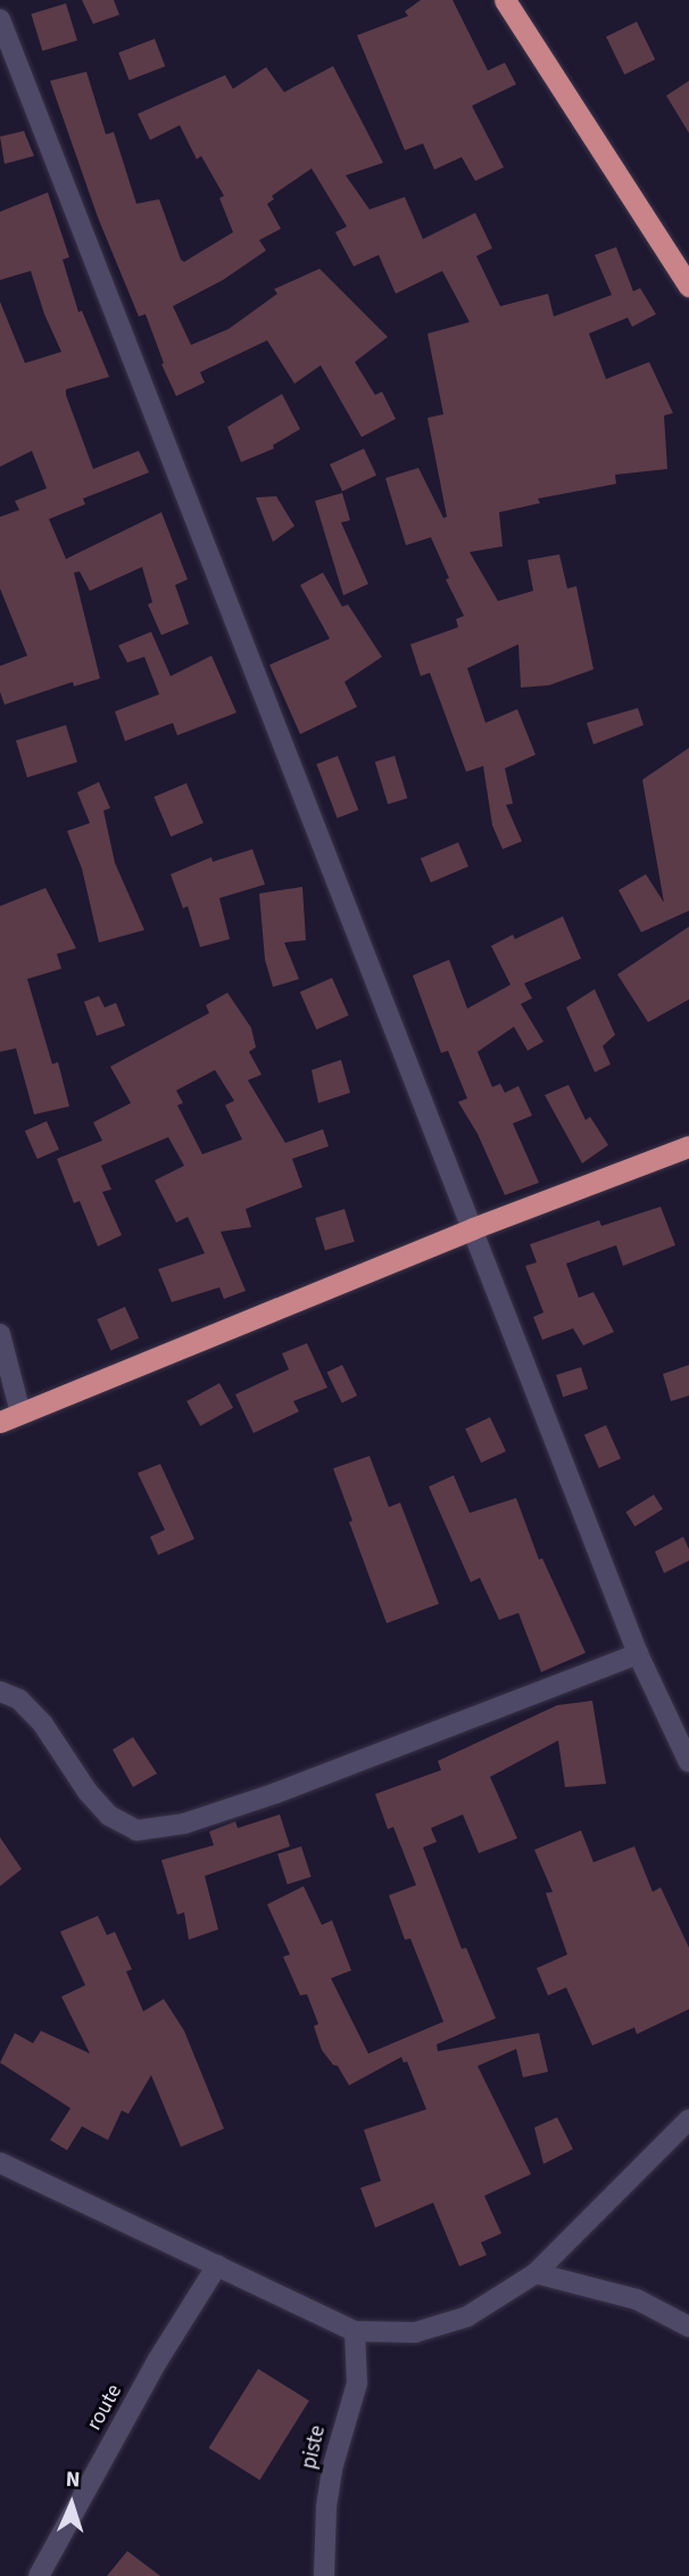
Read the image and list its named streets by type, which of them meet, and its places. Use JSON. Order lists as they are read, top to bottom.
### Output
{
  "streets": {
    "street": ["route", "piste"]
  },
  "north": "top"
}
